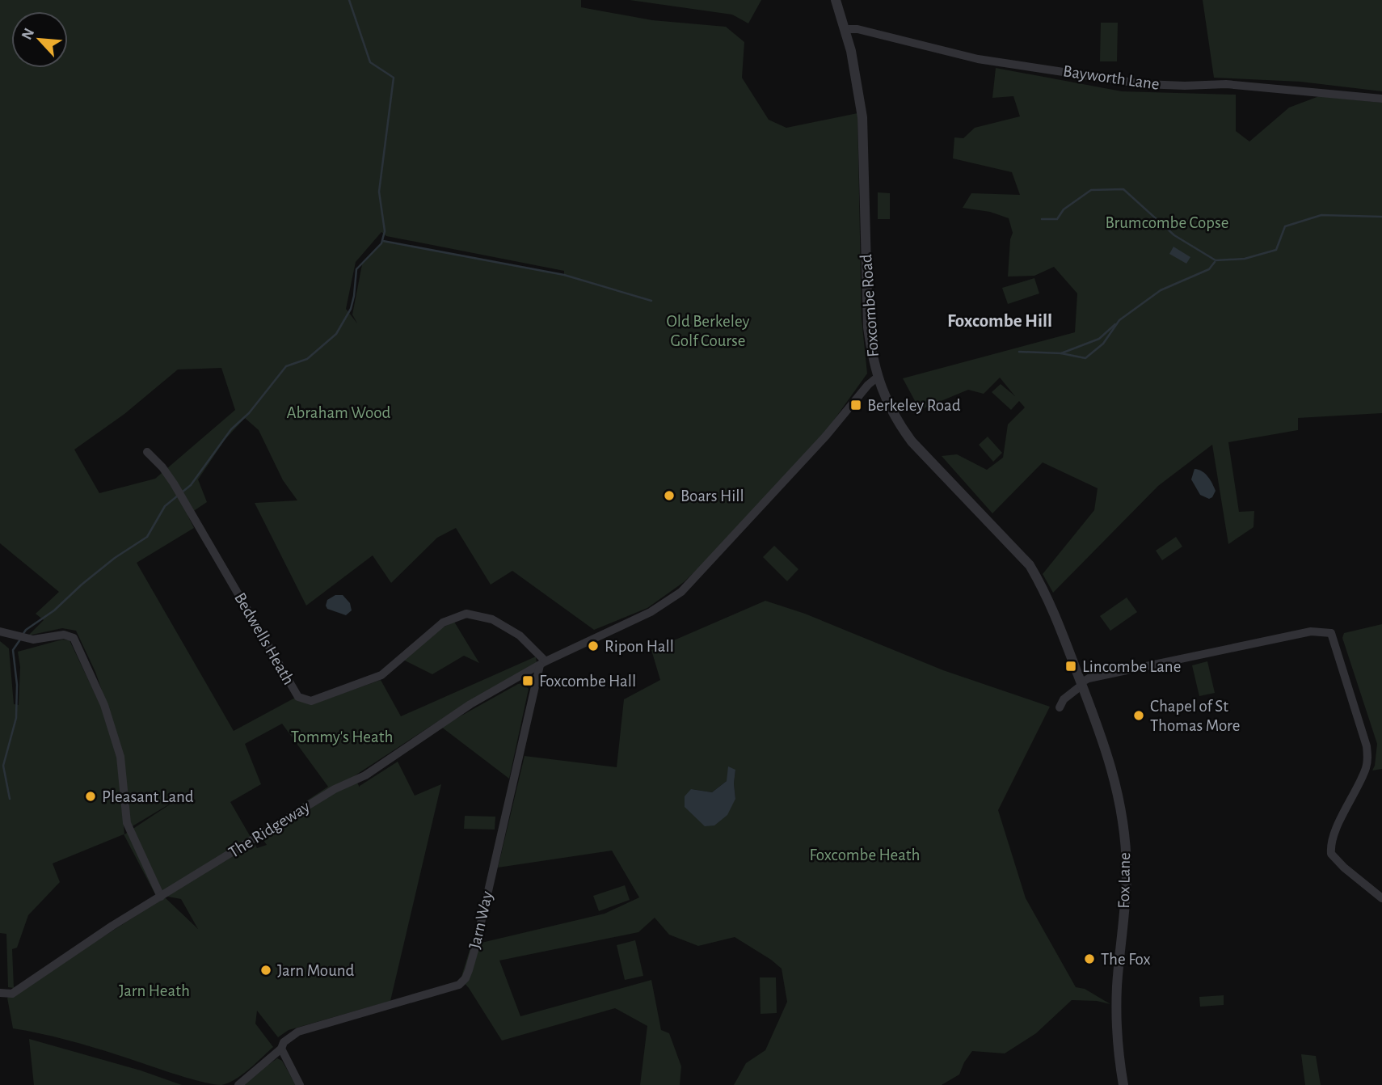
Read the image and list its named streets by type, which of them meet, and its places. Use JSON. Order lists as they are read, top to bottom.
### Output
{
  "streets": {
    "street": [
      "Bayworth Lane",
      "Foxcombe Road",
      "Bedwells Heath",
      "The Ridgeway",
      "Fox Lane",
      "Jarn Way"
    ]
  },
  "crossings": [
    ["Bayworth Lane", "Foxcombe Road"],
    ["Foxcombe Road", "Fox Lane"],
    ["Bedwells Heath", "The Ridgeway"],
    ["Bedwells Heath", "Jarn Way"],
    ["The Ridgeway", "Jarn Way"]
  ],
  "districts": ["Foxcombe Hill"],
  "parks": [
    "Brumcombe Copse",
    "Old Berkeley Golf Course",
    "Abraham Wood",
    "Tommy's Heath",
    "Foxcombe Heath",
    "Jarn Heath"
  ],
  "places": {
    "transit": ["Berkeley Road", "Lincombe Lane", "Foxcombe Hall"],
    "other": [
      "Boars Hill",
      "Ripon Hall",
      "Chapel of St Thomas More",
      "Pleasant Land",
      "The Fox",
      "Jarn Mound"
    ]
  },
  "north": "top left"
}
